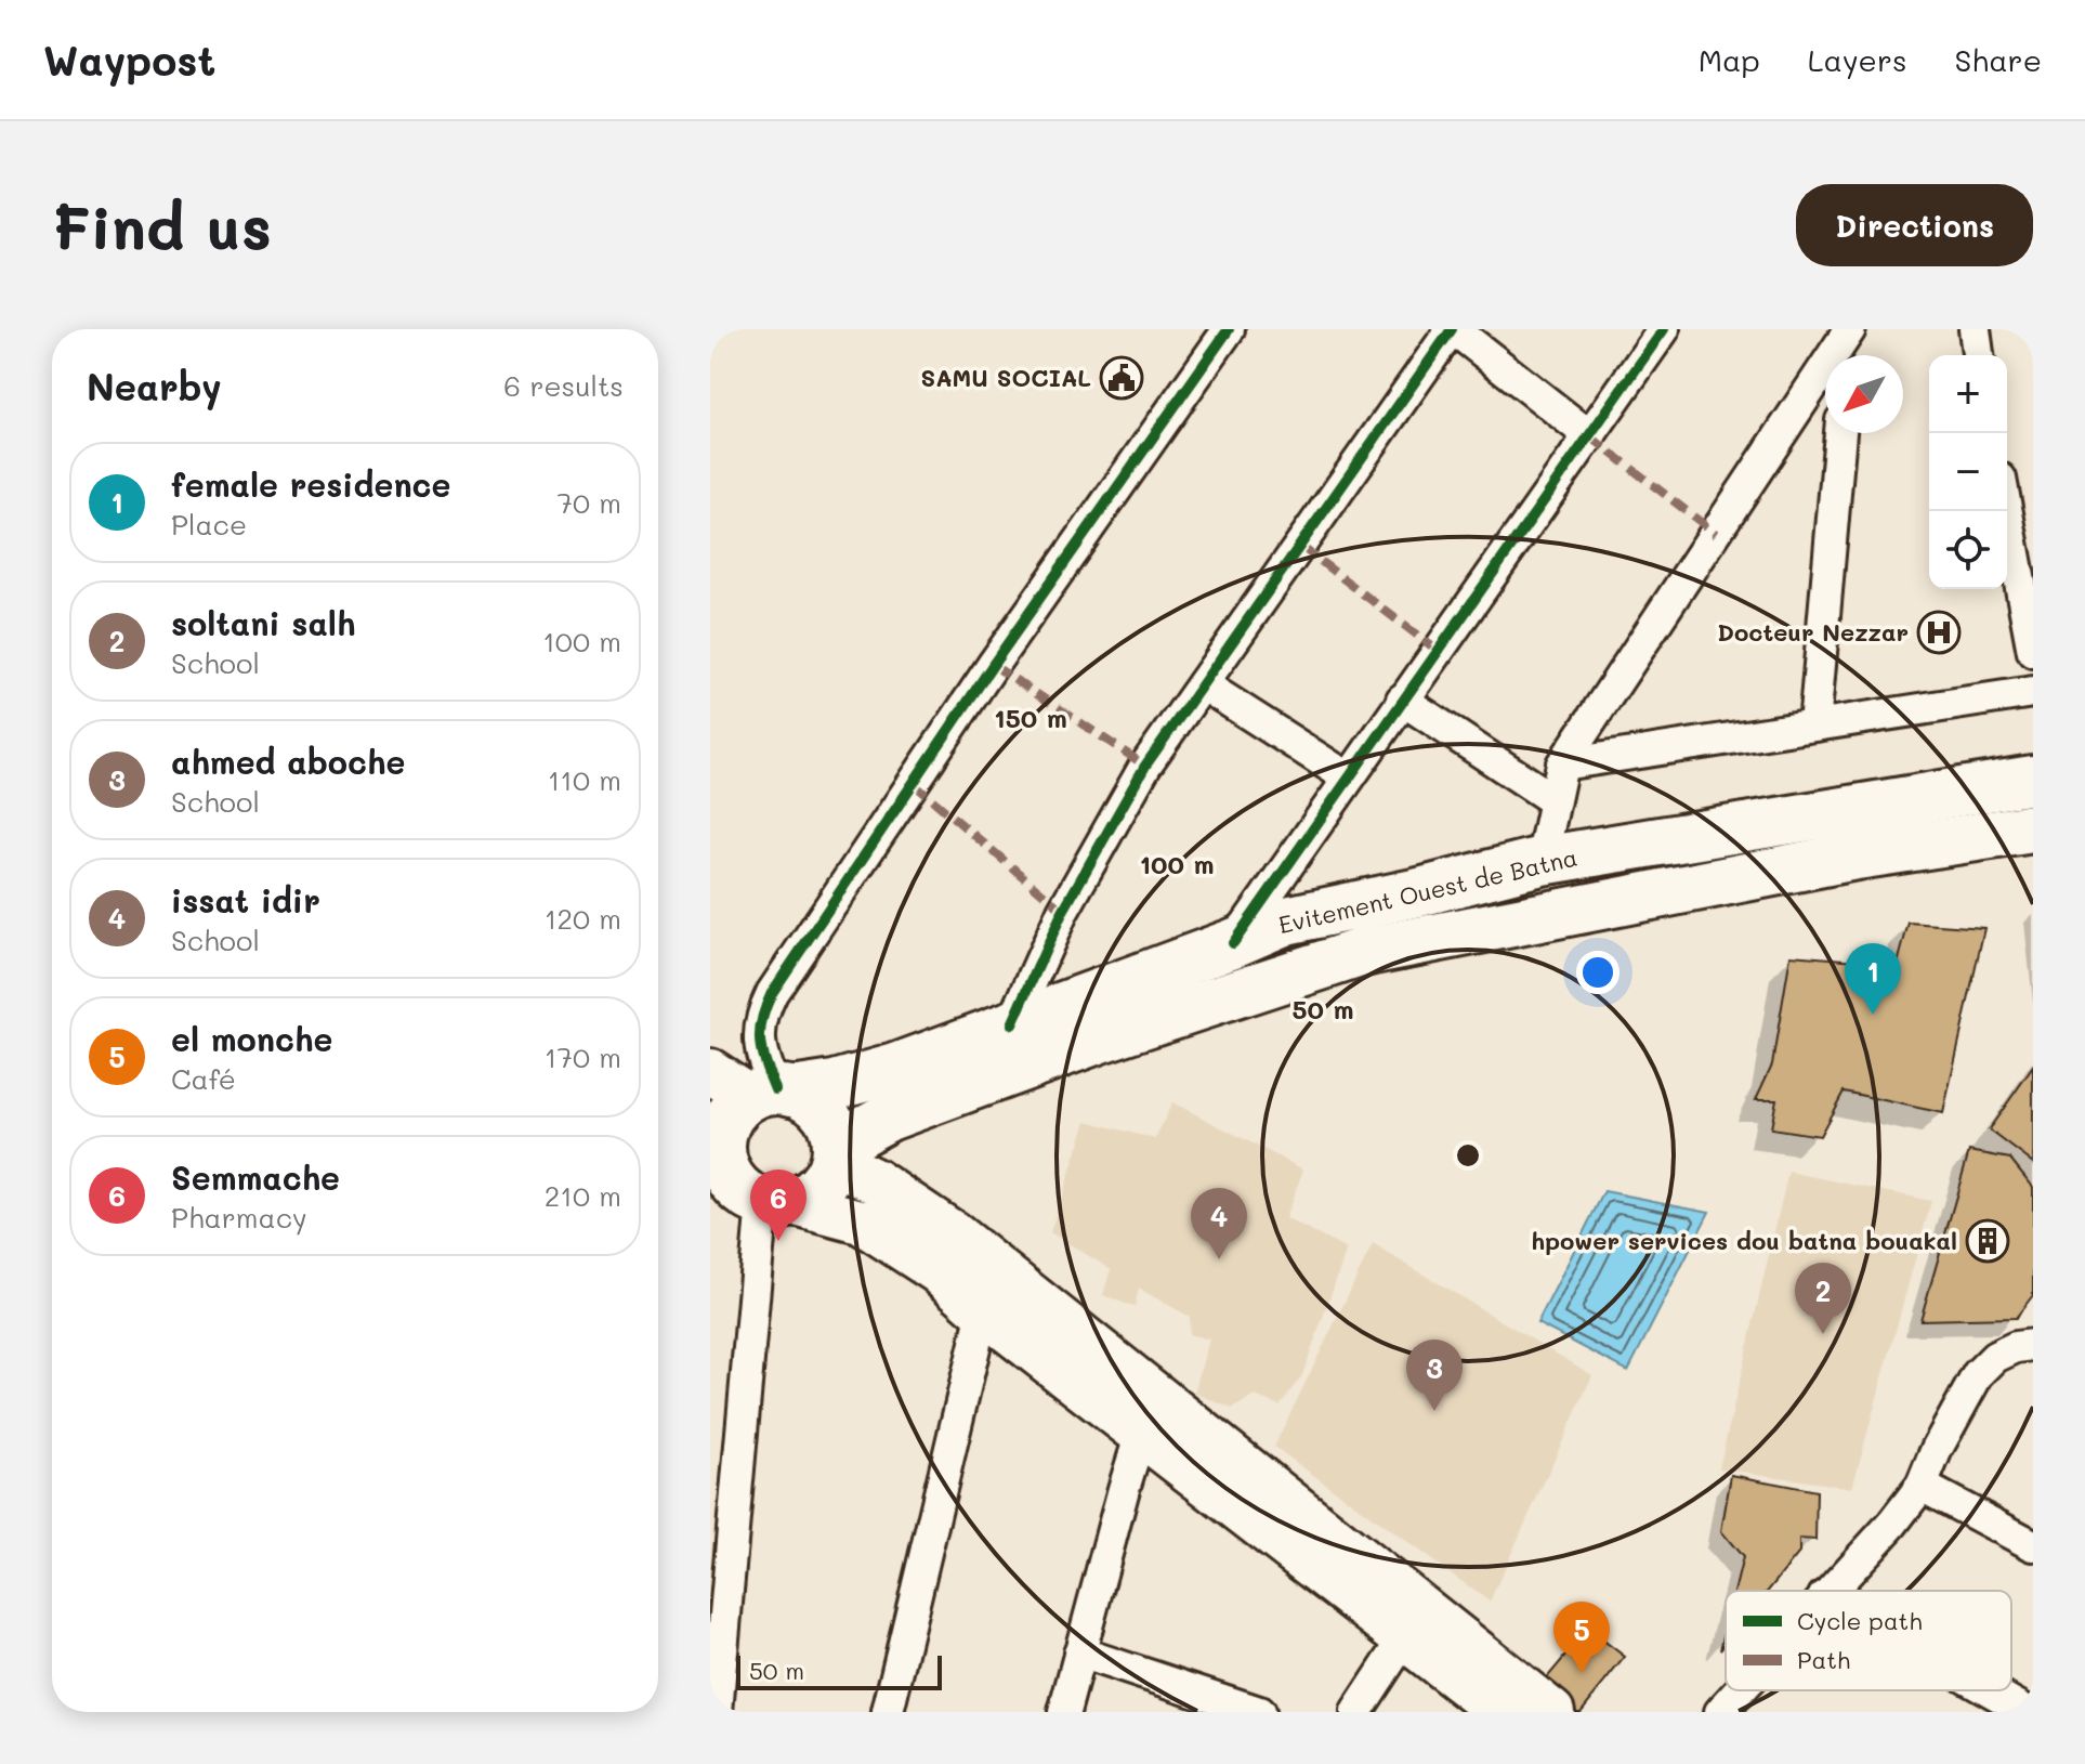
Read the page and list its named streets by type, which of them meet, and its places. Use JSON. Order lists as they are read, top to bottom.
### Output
{
  "streets": {
    "highway": ["Evitement Ouest de Batna"]
  },
  "places": {
    "public building": ["SAMU SOCIAL"],
    "hospital": ["Docteur Nezzar"],
    "building": ["hpower services dou batna bouakal"]
  },
  "legend": ["Cycle path", "Path"],
  "scale_bar": "50 m",
  "north": "bottom left",
  "page": {
    "header": "Waypost",
    "nav": ["Map", "Layers", "Share"],
    "buttons": "Directions",
    "title": "Find us",
    "heading": ["Nearby", "6 results"],
    "map_buttons": ["+", "−"],
    "list": [
      {
        "mark": "1",
        "name": "female residence",
        "note": "Place",
        "value": "70 m"
      },
      {
        "mark": "2",
        "name": "soltani salh",
        "note": "School",
        "value": "100 m"
      },
      {
        "mark": "3",
        "name": "ahmed aboche",
        "note": "School",
        "value": "110 m"
      },
      {
        "mark": "4",
        "name": "issat idir",
        "note": "School",
        "value": "120 m"
      },
      {
        "mark": "5",
        "name": "el monche",
        "note": "Café",
        "value": "170 m"
      },
      {
        "mark": "6",
        "name": "Semmache",
        "note": "Pharmacy",
        "value": "210 m"
      }
    ],
    "pins": [
      "1",
      "6",
      "4",
      "2",
      "3",
      "5"
    ],
    "scale": "50 m"
  },
  "rings": ["150 m", "100 m", "50 m"]
}
